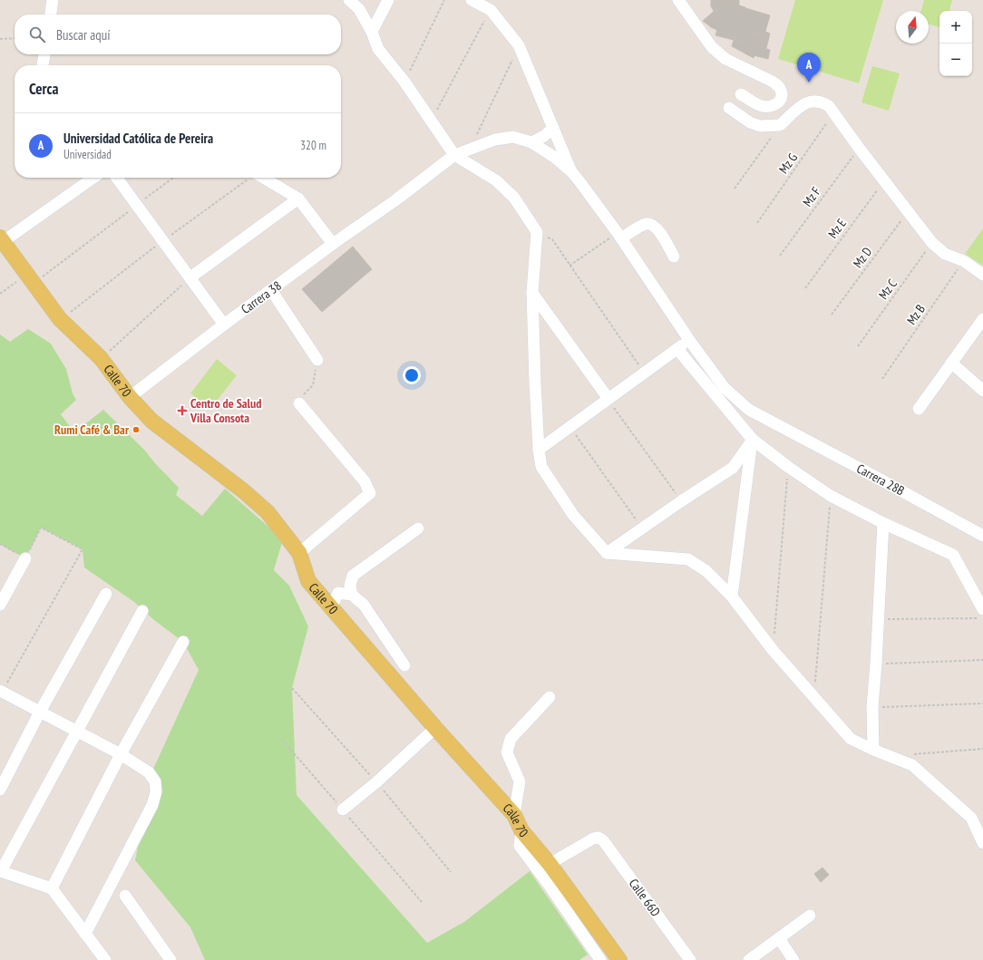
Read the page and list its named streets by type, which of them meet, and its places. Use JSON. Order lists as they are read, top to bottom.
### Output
{
  "streets": {
    "main road": ["Calle 70"],
    "street": ["Carrera 38", "Carrera 28B", "Calle 66D"],
    "path": [
      "Mz G",
      "Mz F",
      "Mz E",
      "Mz D",
      "Mz C",
      "Mz B"
    ]
  },
  "crossings": [
    ["Carrera 38", "Calle 70"],
    ["Carrera 38", "Carrera 28B"],
    ["Calle 70", "Calle 66D"]
  ],
  "places": {
    "health": ["Centro de Salud Villa Consota"],
    "other": ["Rumi Café & Bar"]
  },
  "north": "top",
  "page": {
    "map_buttons": ["+", "−"],
    "search": "Buscar aquí",
    "pins": "A",
    "heading": "Cerca",
    "list": [
      {
        "mark": "A",
        "name": "Universidad Católica de Pereira",
        "note": "Universidad",
        "value": "320 m"
      }
    ]
  }
}
